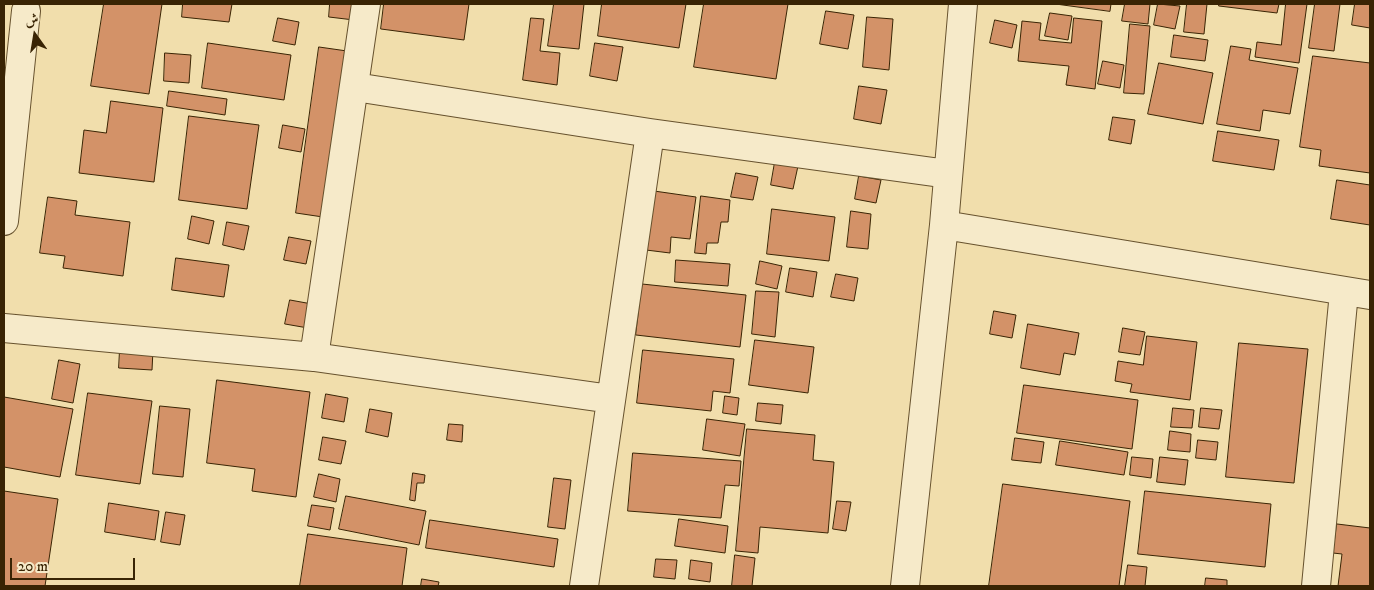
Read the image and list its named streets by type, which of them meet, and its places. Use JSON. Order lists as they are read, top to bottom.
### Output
{
  "scale_bar": "20 m",
  "north": "top"
}
